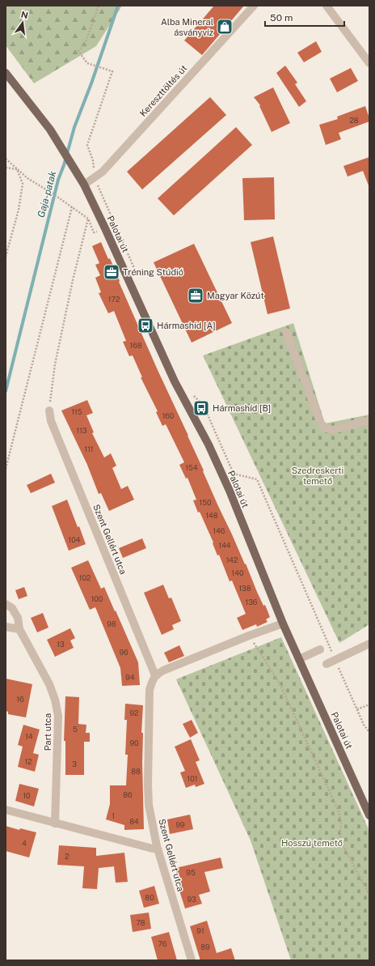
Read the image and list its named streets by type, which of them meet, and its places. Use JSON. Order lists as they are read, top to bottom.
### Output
{
  "streets": {
    "main road": ["Palotai út"],
    "street": ["Kereszttöltés út", "Szent Gellért utca", "Part utca"]
  },
  "crossings": [
    ["Kereszttöltés út", "Palotai út"]
  ],
  "water": ["Gaja-patak"],
  "parks": ["Szedreskerti temető", "Hosszú temető"],
  "places": {
    "shop": ["Alba Mineral ásványvíz"],
    "office": ["Tréning Stúdió", "Magyar Közút"],
    "bus stop": ["Hármashíd [A]", "Hármashíd [B]"]
  },
  "house_numbers": [
    "28",
    "172",
    "168",
    "115",
    "160",
    "113",
    "111",
    "154",
    "150",
    "148",
    "146",
    "104",
    "144",
    "142",
    "140",
    "102",
    "138",
    "100",
    "136",
    "98",
    "13",
    "96",
    "94",
    "16",
    "92",
    "5",
    "14",
    "90",
    "12",
    "3",
    "88",
    "101",
    "86",
    "10",
    "1",
    "84",
    "99",
    "4",
    "2",
    "95",
    "80",
    "93",
    "78",
    "91",
    "76",
    "89"
  ],
  "scale_bar": "50 m",
  "north": "top"
}
